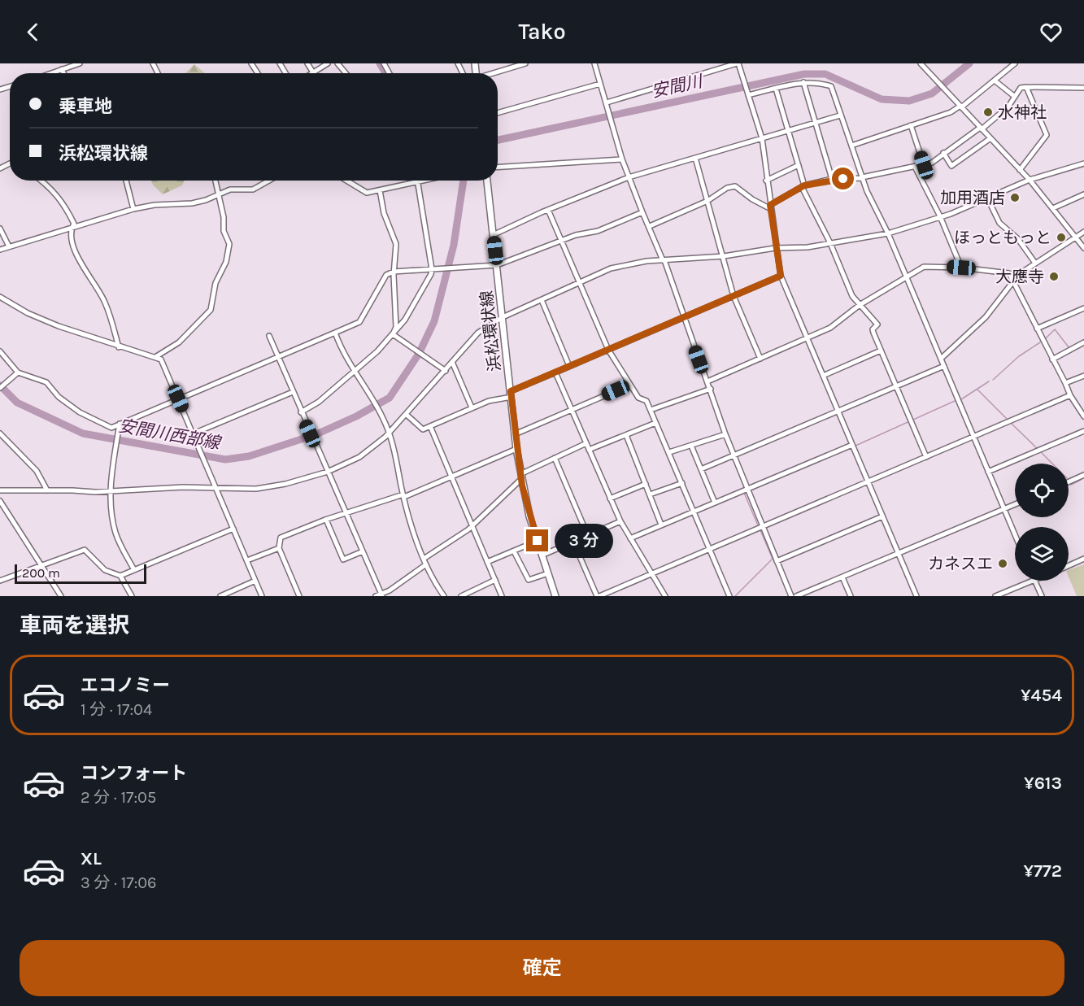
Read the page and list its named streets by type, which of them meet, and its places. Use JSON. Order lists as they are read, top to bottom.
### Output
{
  "streets": {
    "main road": ["浜松環状線"]
  },
  "water": ["安間川", "安間川西部線"],
  "places": [
    "水神社",
    "加用酒店",
    "ほっともっと",
    "大應寺",
    "カネスエ"
  ],
  "scale_bar": "200 m",
  "page": {
    "header": "Tako",
    "banner": ["乗車地", "浜松環状線"],
    "bubble": "3 分",
    "scale": "200 m",
    "heading": "車両を選択",
    "list": [
      {
        "name": "エコノミー",
        "note": "1 分 · 17:04",
        "value": "¥454"
      },
      {
        "name": "コンフォート",
        "note": "2 分 · 17:05",
        "value": "¥613"
      },
      {
        "name": "XL",
        "note": "3 分 · 17:06",
        "value": "¥772"
      }
    ],
    "buttons": "確定"
  }
}
